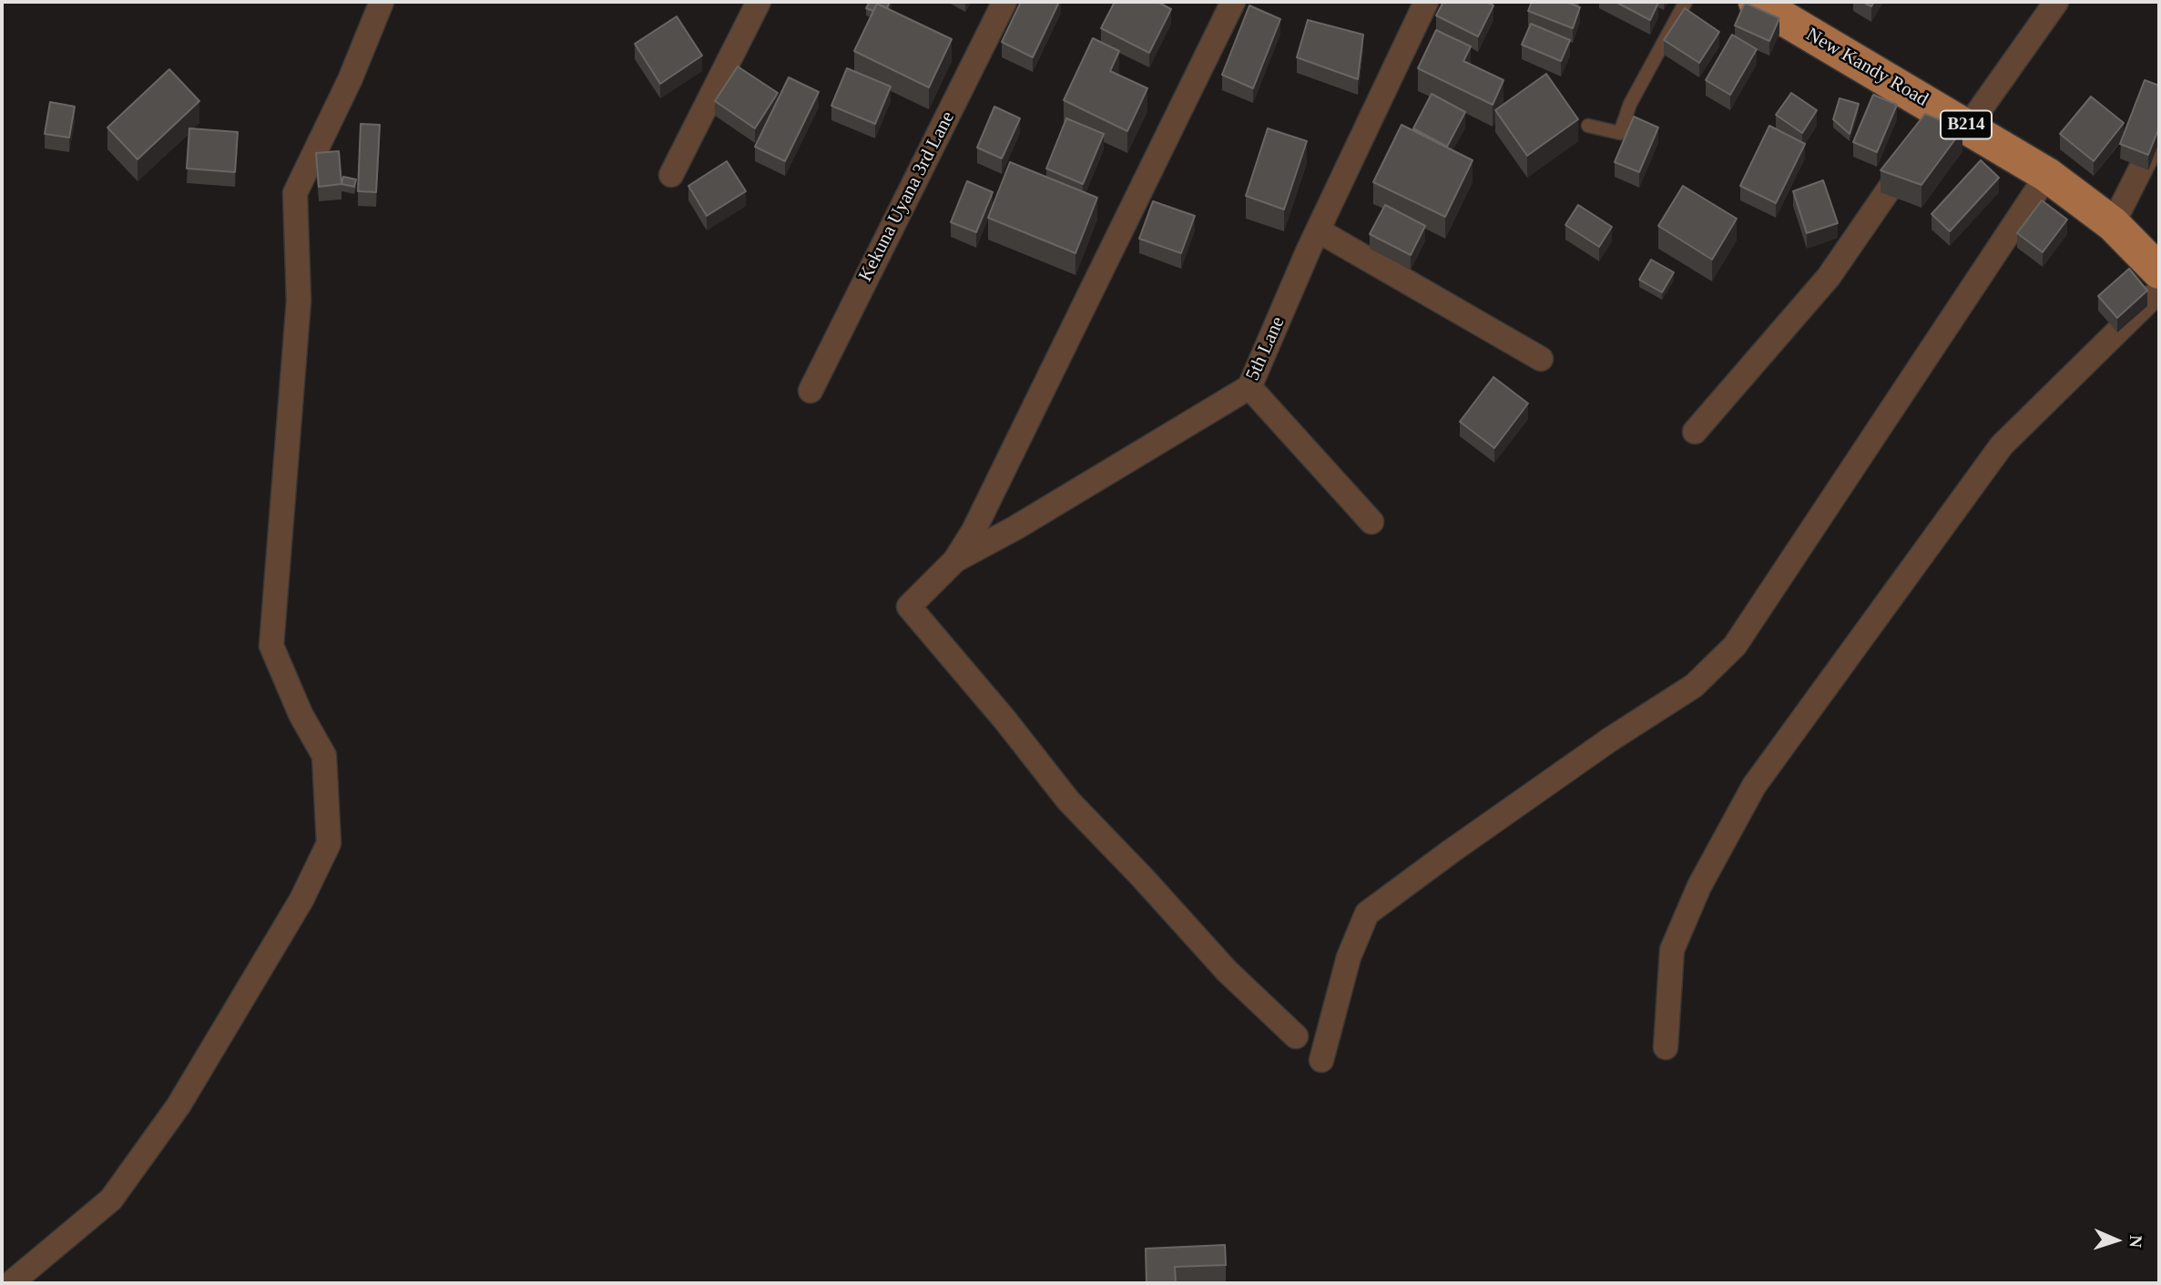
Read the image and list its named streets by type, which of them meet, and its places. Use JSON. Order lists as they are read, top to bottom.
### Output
{
  "streets": {
    "main road": ["New Kandy Road", "B214"],
    "street": ["Kekuna Uyana 3rd Lane", "5th Lane"]
  },
  "north": "right"
}
